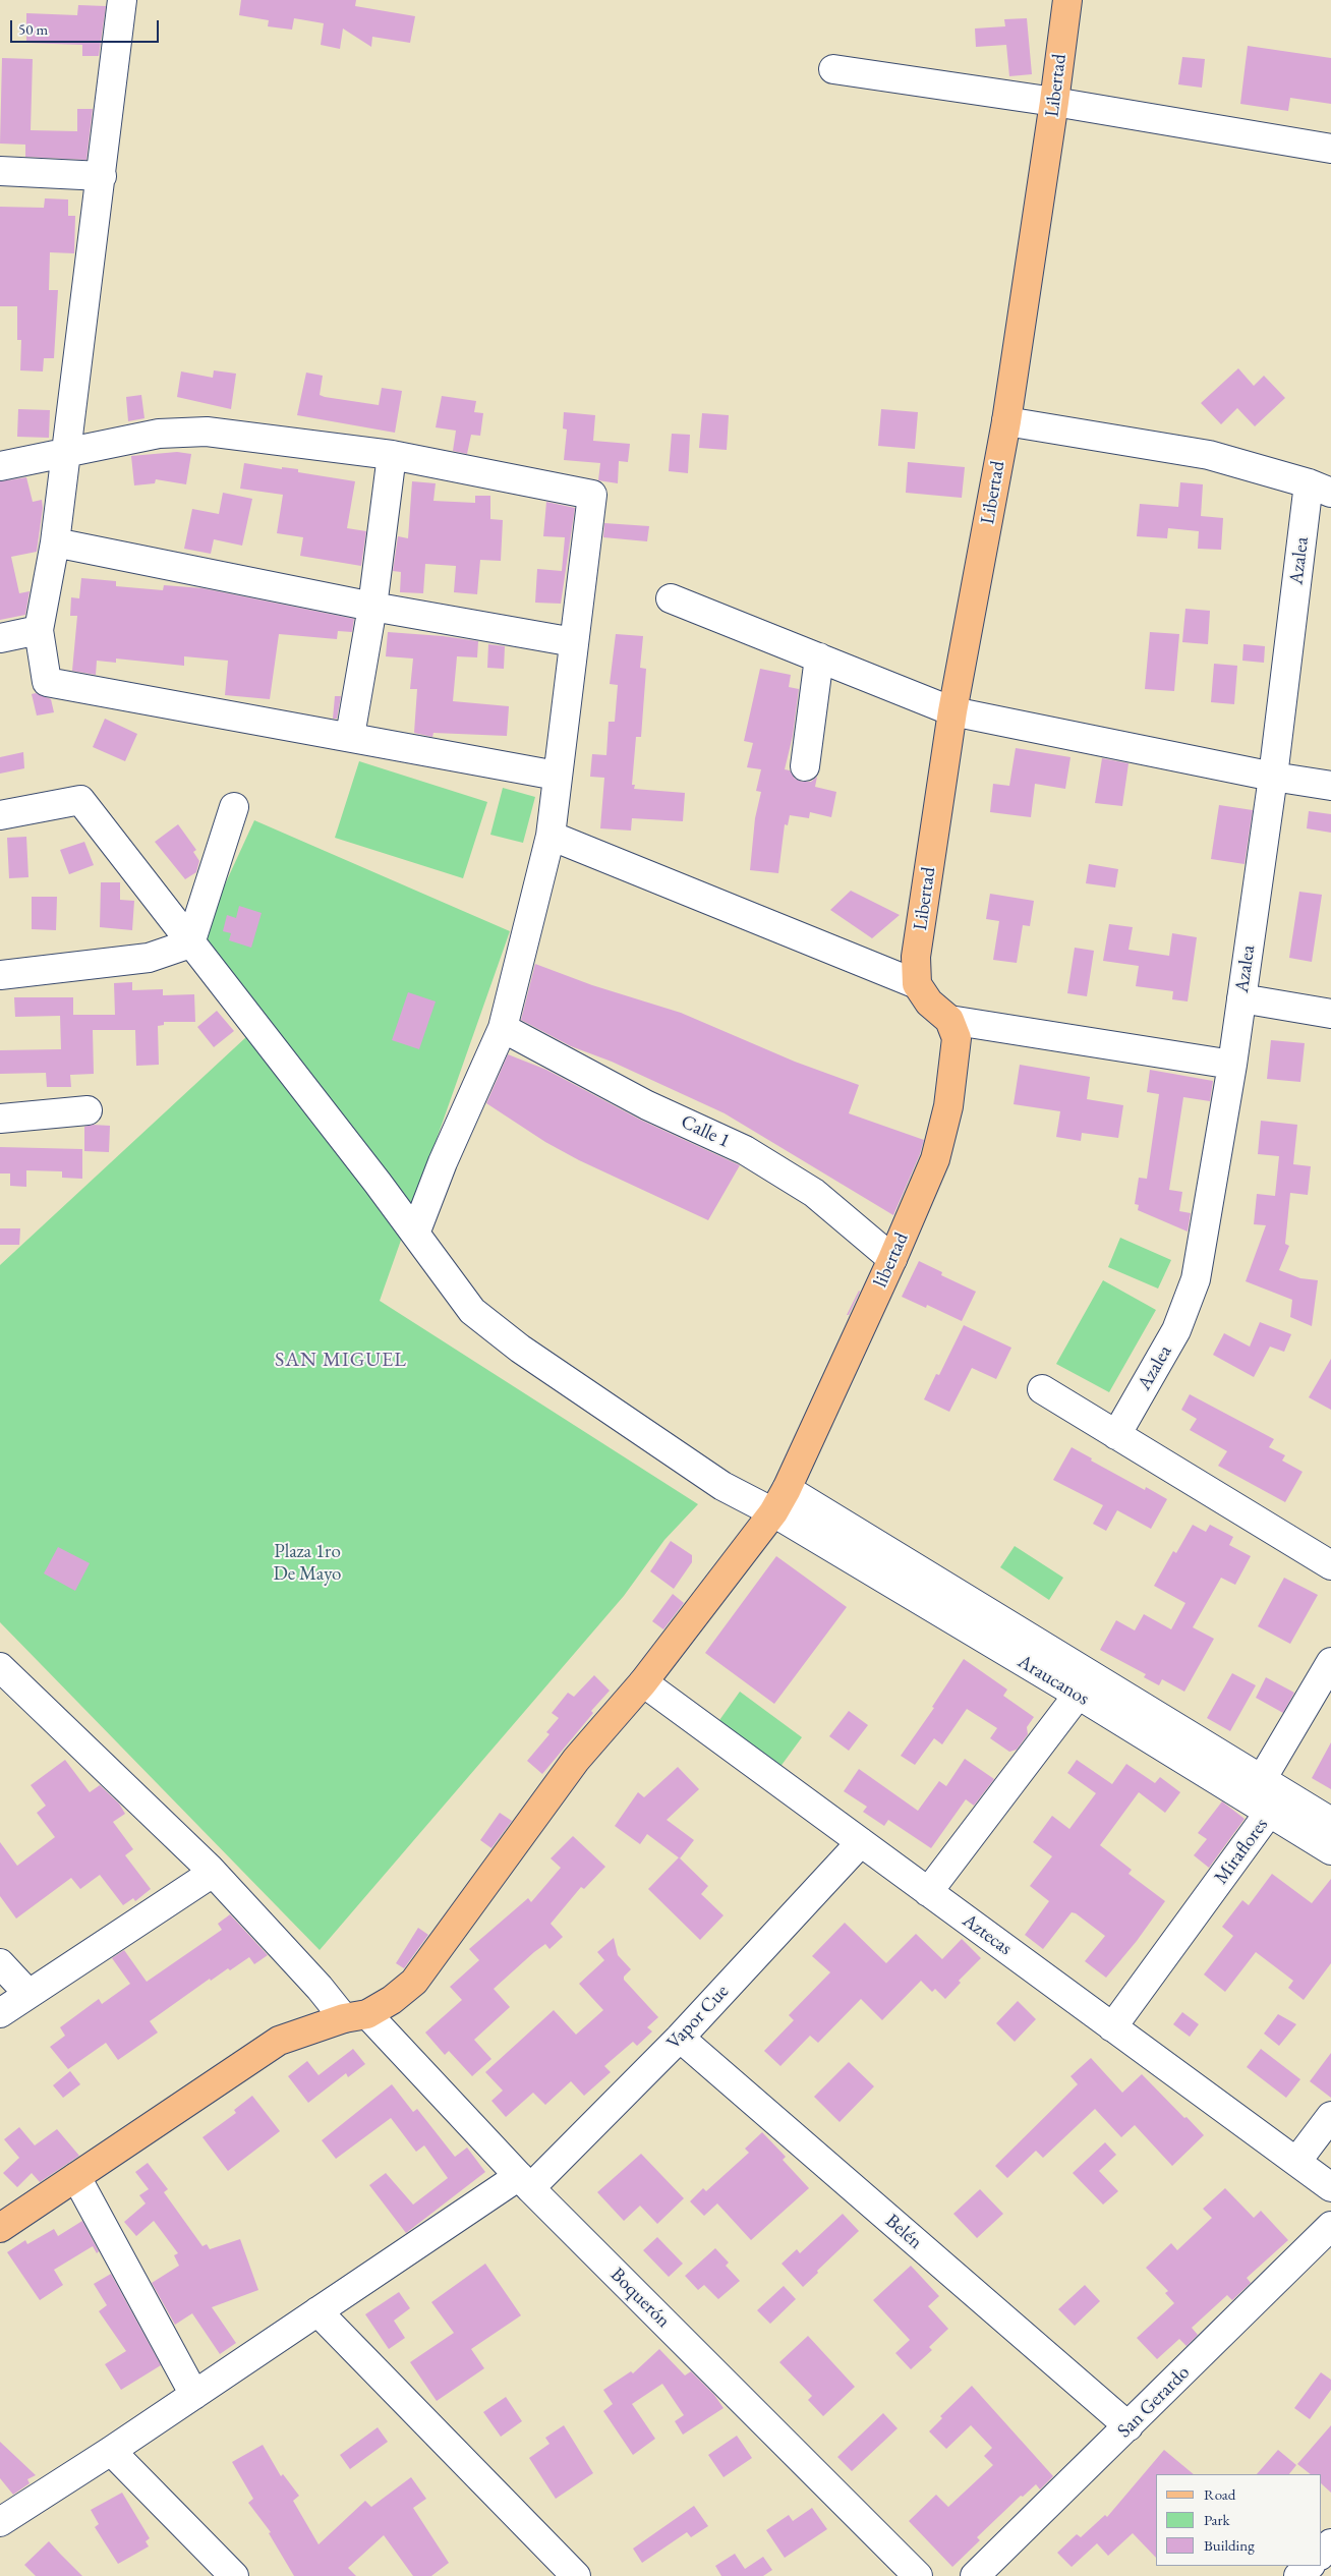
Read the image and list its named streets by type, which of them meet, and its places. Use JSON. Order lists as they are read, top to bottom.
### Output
{
  "streets": {
    "main road": ["Libertad", "libertad"],
    "street": [
      "Azalea",
      "Calle 1",
      "Araucanos",
      "Miraflores",
      "Aztecas",
      "Vapor Cue",
      "Belén",
      "Boquerón",
      "San Gerardo"
    ]
  },
  "crossings": [
    ["Calle 1", "libertad"],
    ["libertad", "Araucanos"],
    ["libertad", "Aztecas"],
    ["libertad", "Boquerón"],
    ["Araucanos", "Miraflores"],
    ["Miraflores", "Aztecas"],
    ["Aztecas", "Vapor Cue"],
    ["Vapor Cue", "Belén"],
    ["Vapor Cue", "Boquerón"],
    ["Belén", "San Gerardo"]
  ],
  "districts": ["SAN MIGUEL"],
  "parks": ["Plaza 1ro De Mayo"],
  "legend": ["Road", "Park", "Building"],
  "scale_bar": "50 m"
}
